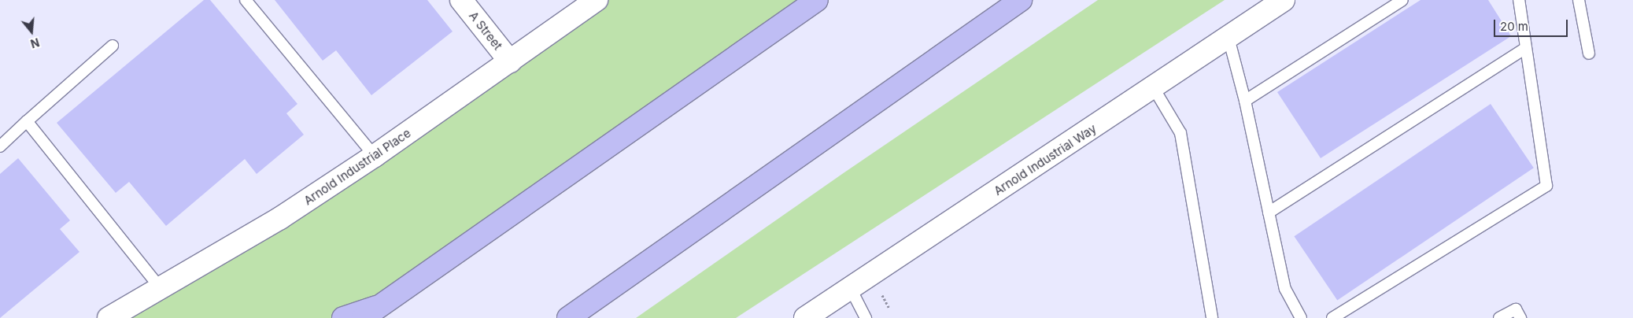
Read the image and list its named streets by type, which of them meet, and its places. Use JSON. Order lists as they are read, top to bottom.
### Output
{
  "streets": {
    "street": ["A Street", "Arnold Industrial Way", "Arnold Industrial Place"]
  },
  "crossings": [
    ["A Street", "Arnold Industrial Place"]
  ],
  "scale_bar": "20 m",
  "north": "bottom"
}
